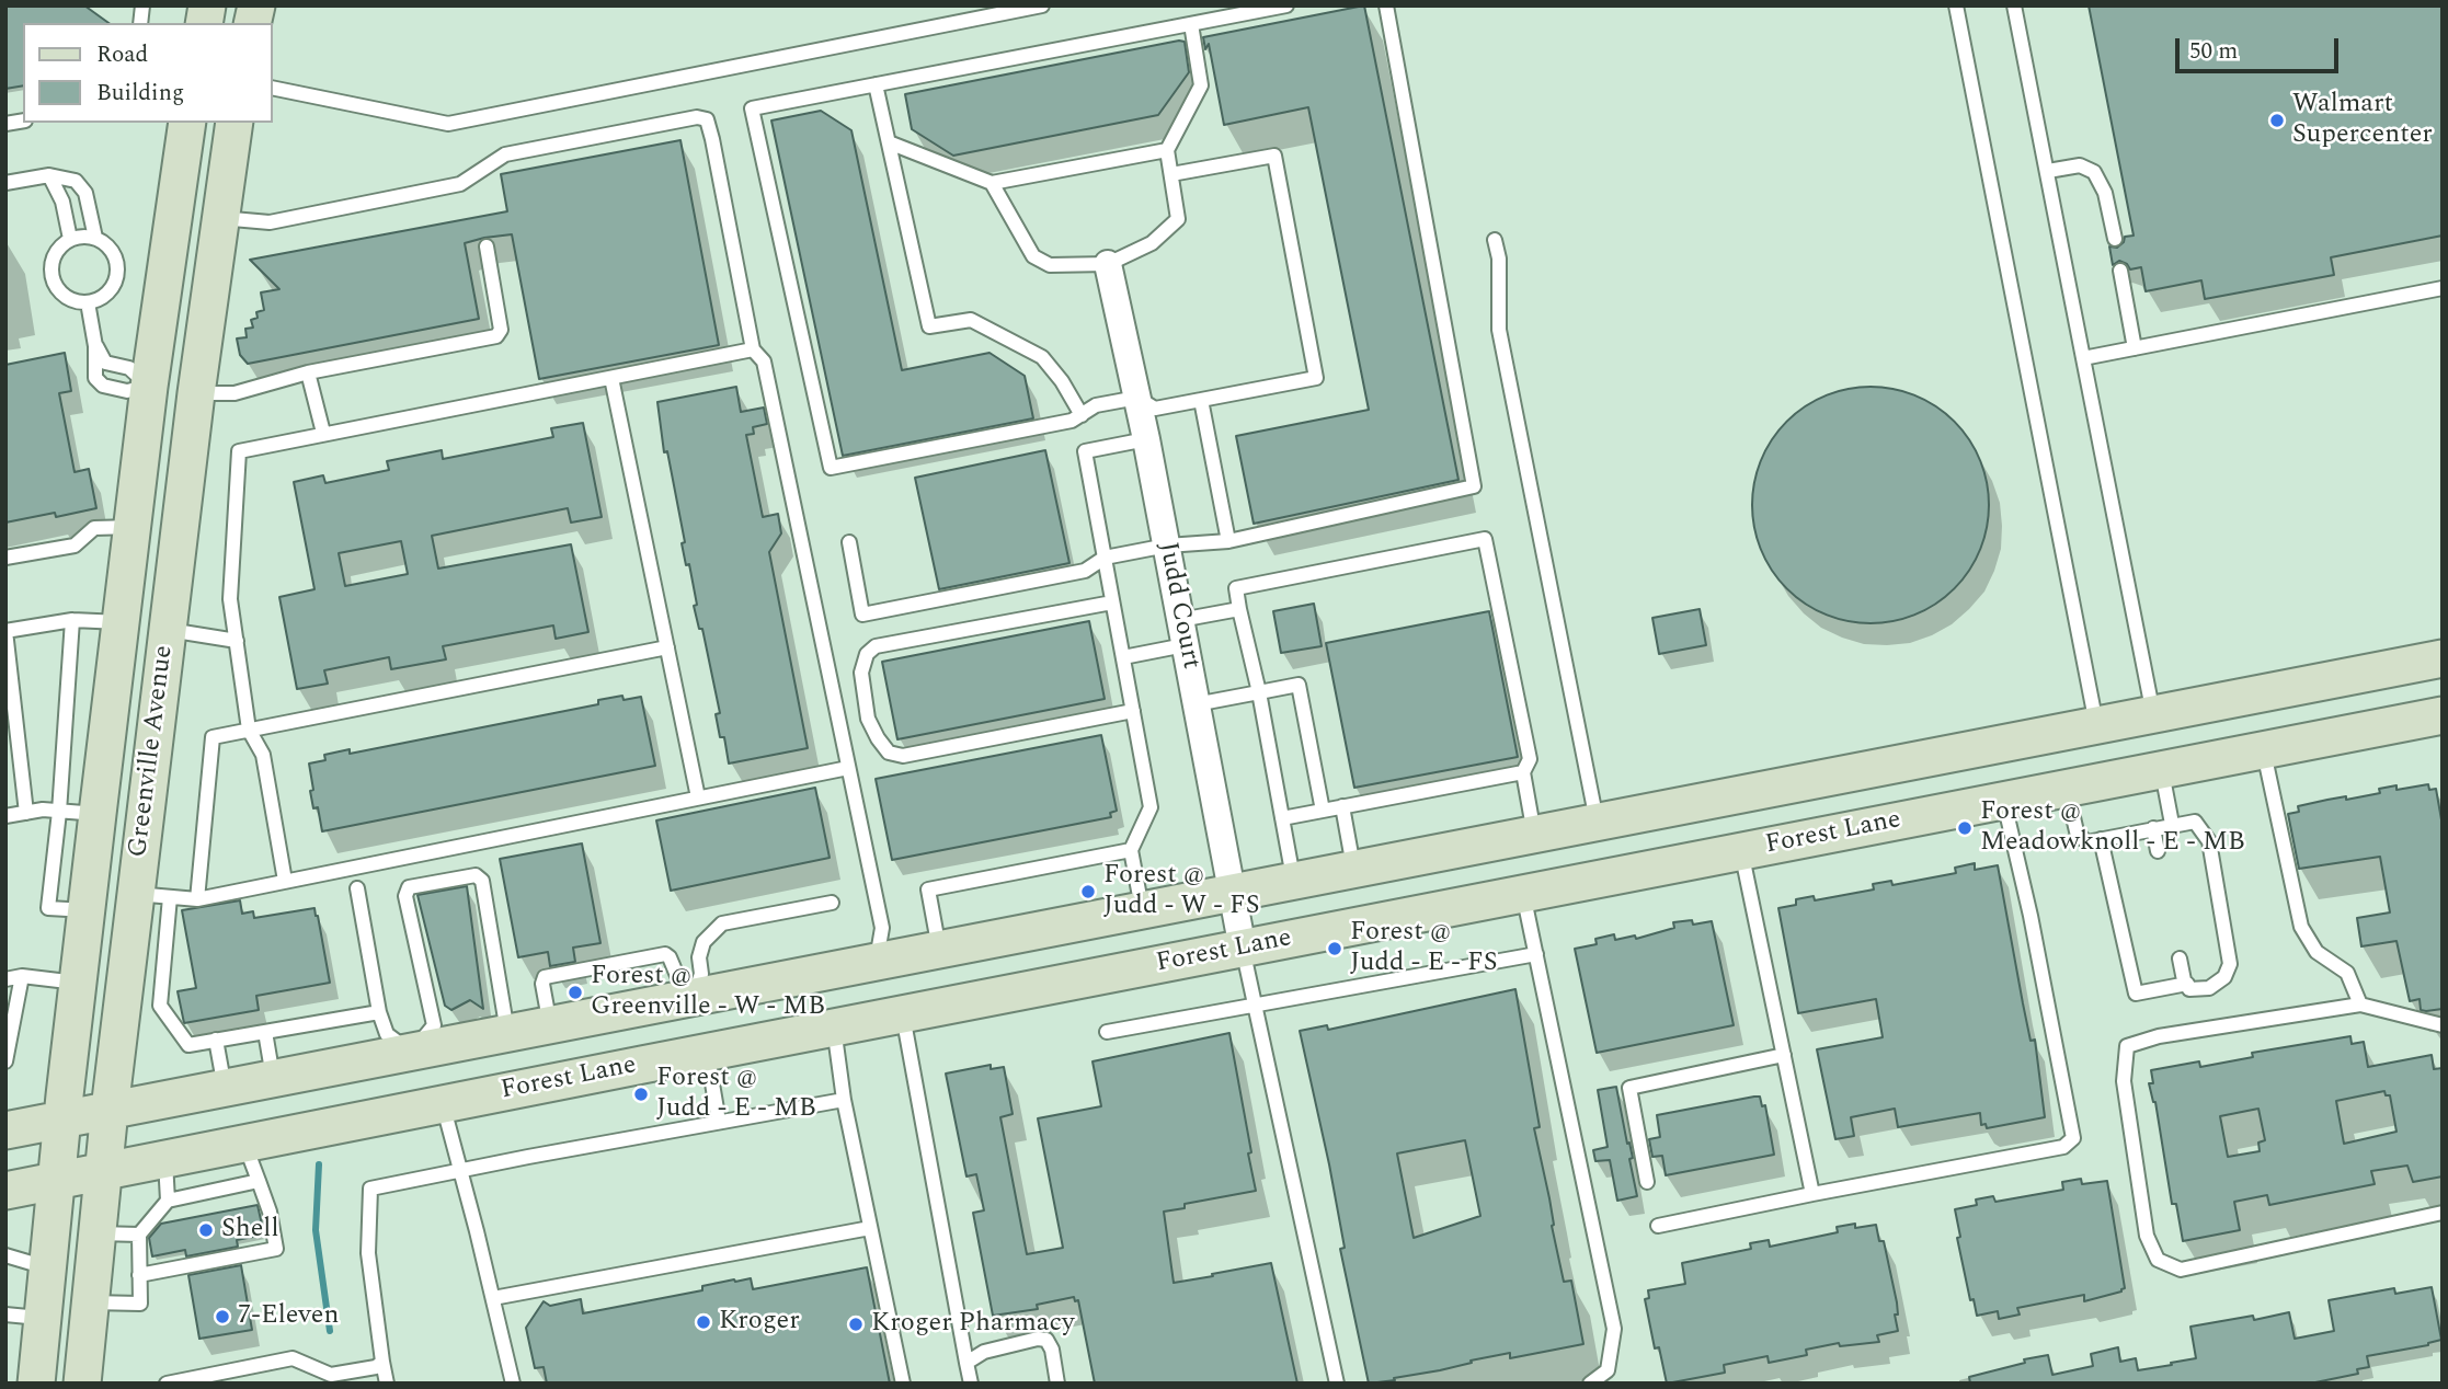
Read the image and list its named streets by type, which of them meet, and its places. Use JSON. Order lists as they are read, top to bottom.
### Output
{
  "streets": {
    "main road": ["Greenville Avenue", "Forest Lane"],
    "street": ["Judd Court"]
  },
  "crossings": [
    ["Judd Court", "Forest Lane"],
    ["Greenville Avenue", "Forest Lane"]
  ],
  "places": [
    "Walmart Supercenter",
    "Forest @ Meadowknoll - E - MB",
    "Forest @ Judd - W - FS",
    "Forest @ Judd - E - FS",
    "Forest @ Greenville - W - MB",
    "Forest @ Judd - E - MB",
    "Shell",
    "7-Eleven",
    "Kroger",
    "Kroger Pharmacy"
  ],
  "legend": ["Road", "Building"],
  "scale_bar": "50 m"
}
